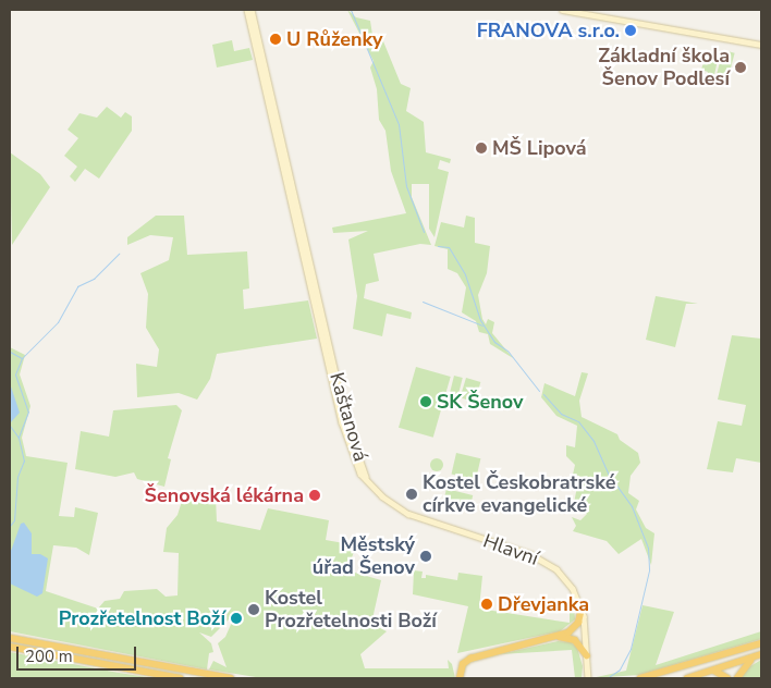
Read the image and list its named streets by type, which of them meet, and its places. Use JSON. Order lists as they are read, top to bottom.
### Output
{
  "streets": {
    "main road": ["Kaštanová", "Hlavní"]
  },
  "crossings": [
    ["Kaštanová", "Hlavní"]
  ],
  "places": [
    "FRANOVA s.r.o.",
    "U Růženky",
    "Základní škola Šenov Podlesí",
    "MŠ Lipová",
    "SK Šenov",
    "Kostel Českobratrské církve evangelické",
    "Šenovská lékárna",
    "Městský úřad Šenov",
    "Dřevjanka",
    "Kostel Prozřetelnosti Boží",
    "Prozřetelnost Boží"
  ],
  "scale_bar": "200 m"
}
